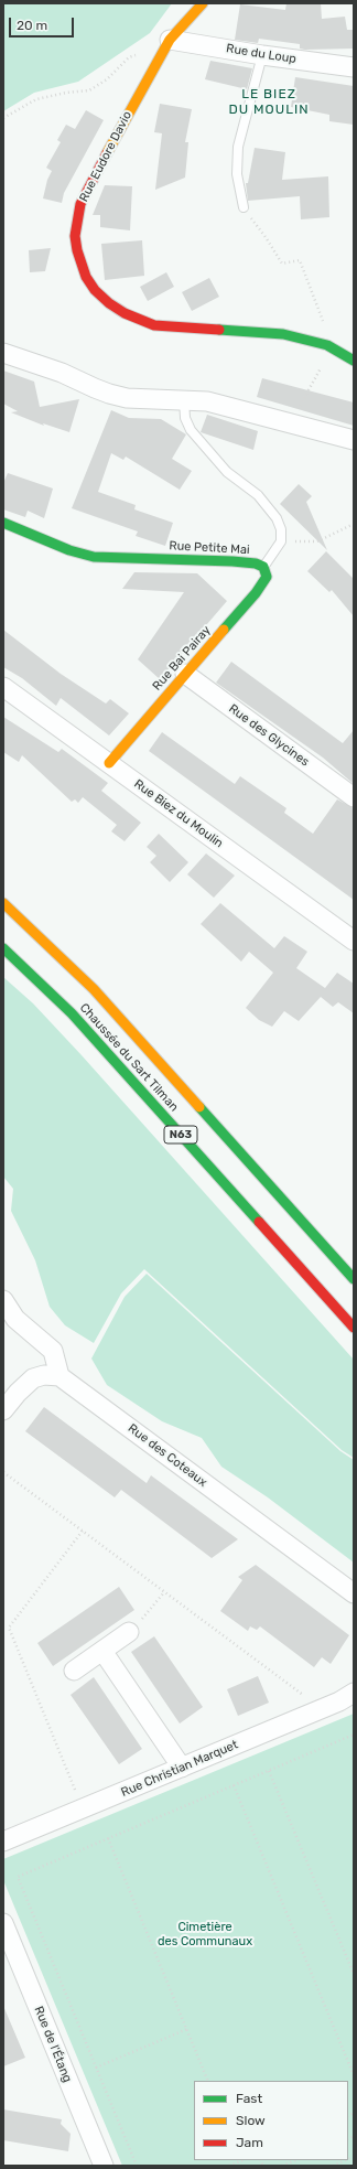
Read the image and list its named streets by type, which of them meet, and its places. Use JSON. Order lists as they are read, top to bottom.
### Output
{
  "streets": {
    "main road": [
      "Rue Eudore Davio",
      "Rue Petite Mai",
      "Rue Bai Pairay",
      "Chaussée du Sart Tilman",
      "N63"
    ],
    "street": [
      "Rue du Loup",
      "Rue des Glycines",
      "Rue Biez du Moulin",
      "Rue des Coteaux",
      "Rue Christian Marquet",
      "Rue de l'Étang"
    ]
  },
  "crossings": [
    ["Rue du Loup", "Rue Eudore Davio"],
    ["Rue Petite Mai", "Rue Bai Pairay"],
    ["Rue Bai Pairay", "Rue des Glycines"],
    ["Rue Bai Pairay", "Rue Biez du Moulin"]
  ],
  "districts": ["LE BIEZ DU MOULIN"],
  "parks": ["Cimetière des Communaux"],
  "legend": ["Fast", "Slow", "Jam"],
  "scale_bar": "20 m"
}
